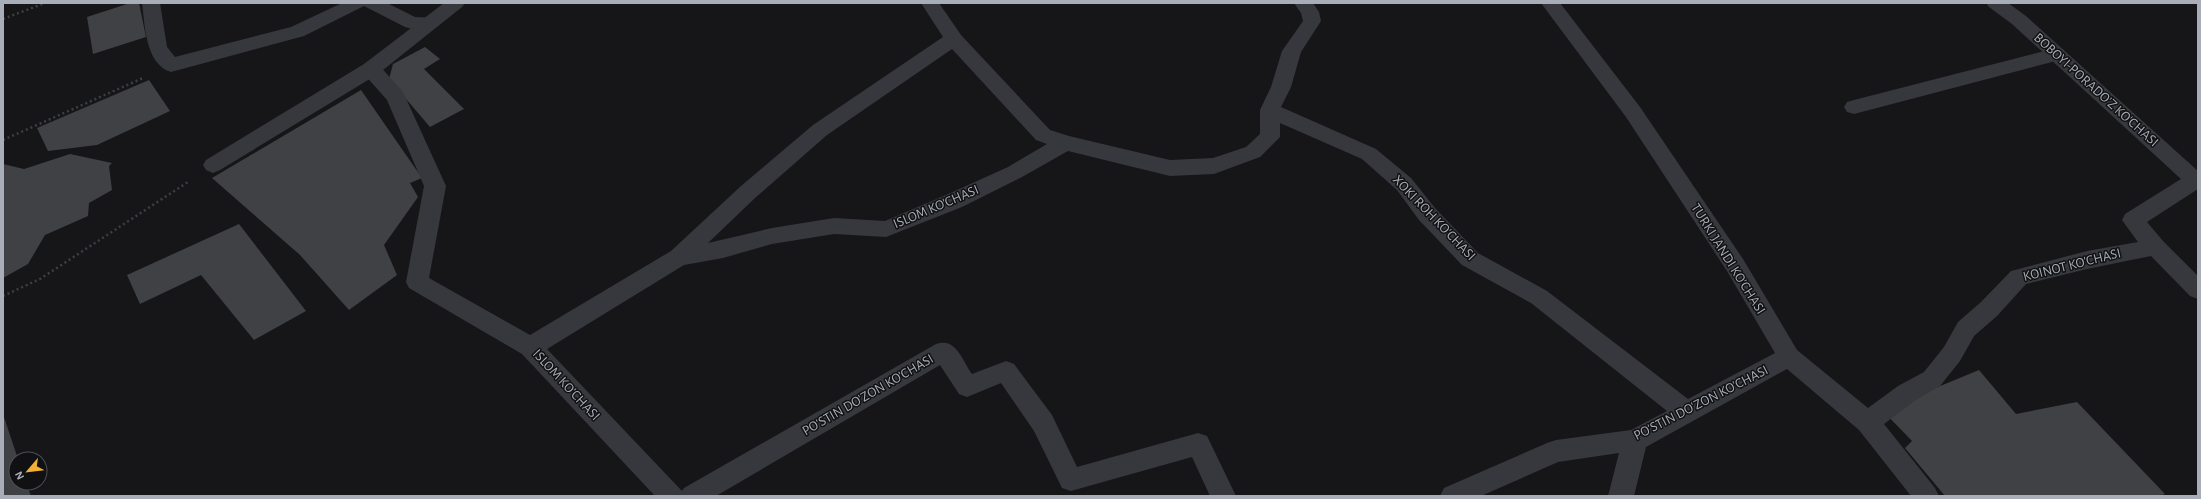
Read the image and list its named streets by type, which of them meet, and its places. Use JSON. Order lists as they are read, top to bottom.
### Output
{
  "streets": {
    "street": [
      "BOBOYI-PORADO'Z KO'CHASI",
      "ISLOM KO'CHASI",
      "XOKI ROH KO'CHASI",
      "TURKI JANDI KO'CHASI",
      "KOINOT KO'CHASI",
      "PO'STIN DO'ZON KO'CHASI"
    ]
  },
  "crossings": [
    ["XOKI ROH KO'CHASI", "PO'STIN DO'ZON KO'CHASI"],
    ["TURKI JANDI KO'CHASI", "KOINOT KO'CHASI"],
    ["TURKI JANDI KO'CHASI", "PO'STIN DO'ZON KO'CHASI"]
  ],
  "north": "bottom left"
}
